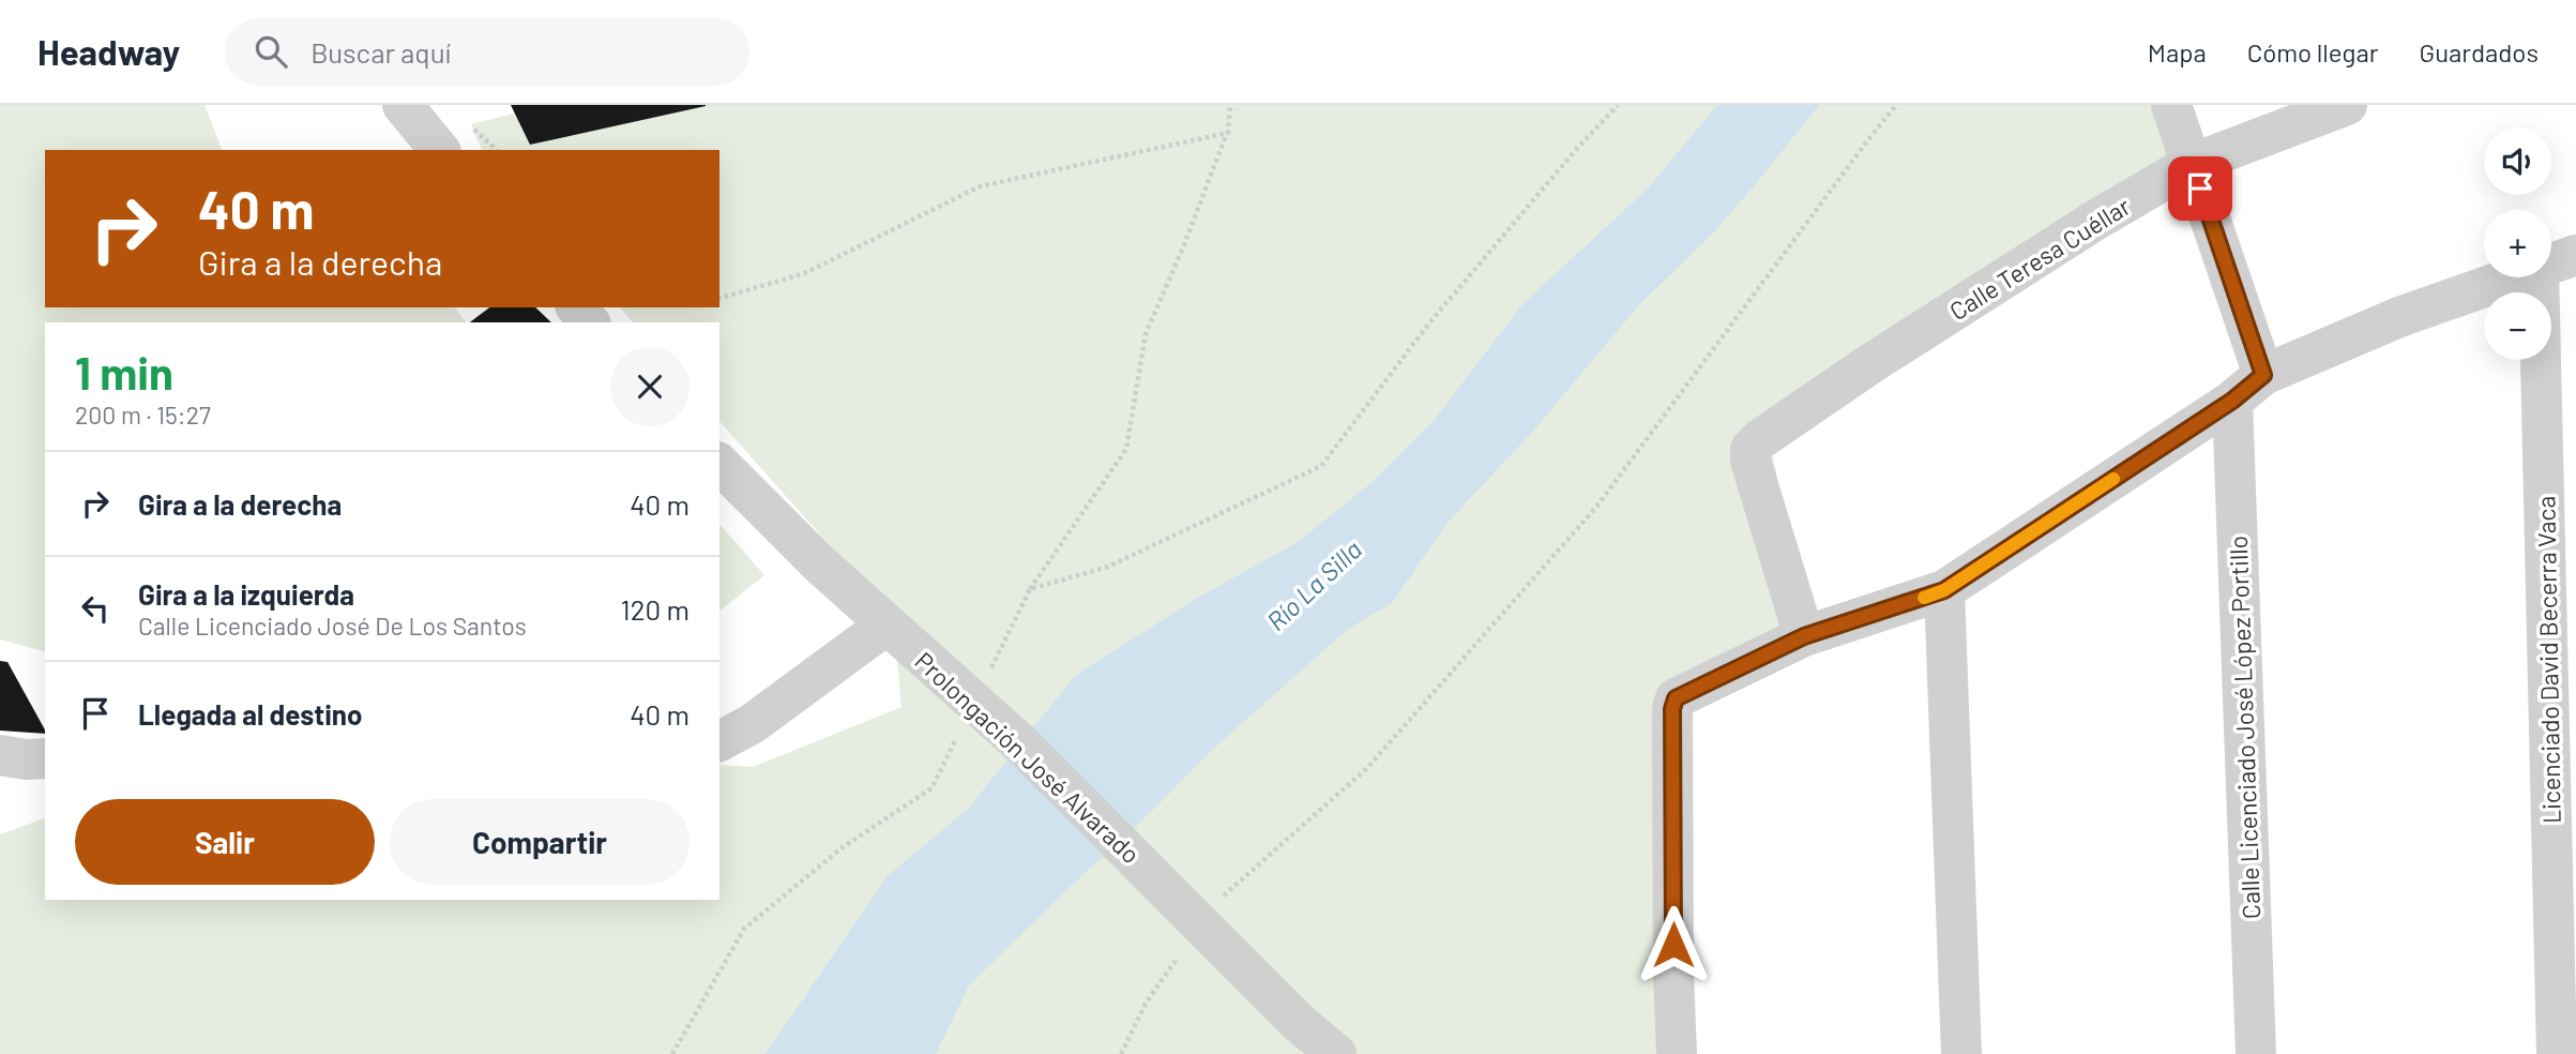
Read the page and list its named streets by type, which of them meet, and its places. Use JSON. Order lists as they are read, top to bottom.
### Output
{
  "streets": {
    "street": [
      "Calle Teresa Cuéllar",
      "Licenciado David Becerra Vaca",
      "Calle Licenciado José López Portillo",
      "Prolongación José Alvarado"
    ]
  },
  "water": ["Río La Silla"],
  "page": {
    "header": "Headway",
    "search": "Buscar aquí",
    "nav": ["Mapa", "Cómo llegar", "Guardados"],
    "map_buttons": ["+", "−"],
    "turn": ["40 m", "Gira a la derecha"],
    "heading": ["1 min", "200 m · 15:27"],
    "list": [
      {
        "name": "Gira a la derecha",
        "value": "40 m"
      },
      {
        "name": "Gira a la izquierda",
        "note": "Calle Licenciado José De Los Santos",
        "value": "120 m"
      },
      {
        "name": "Llegada al destino",
        "value": "40 m"
      }
    ],
    "buttons": ["Salir", "Compartir"]
  }
}
